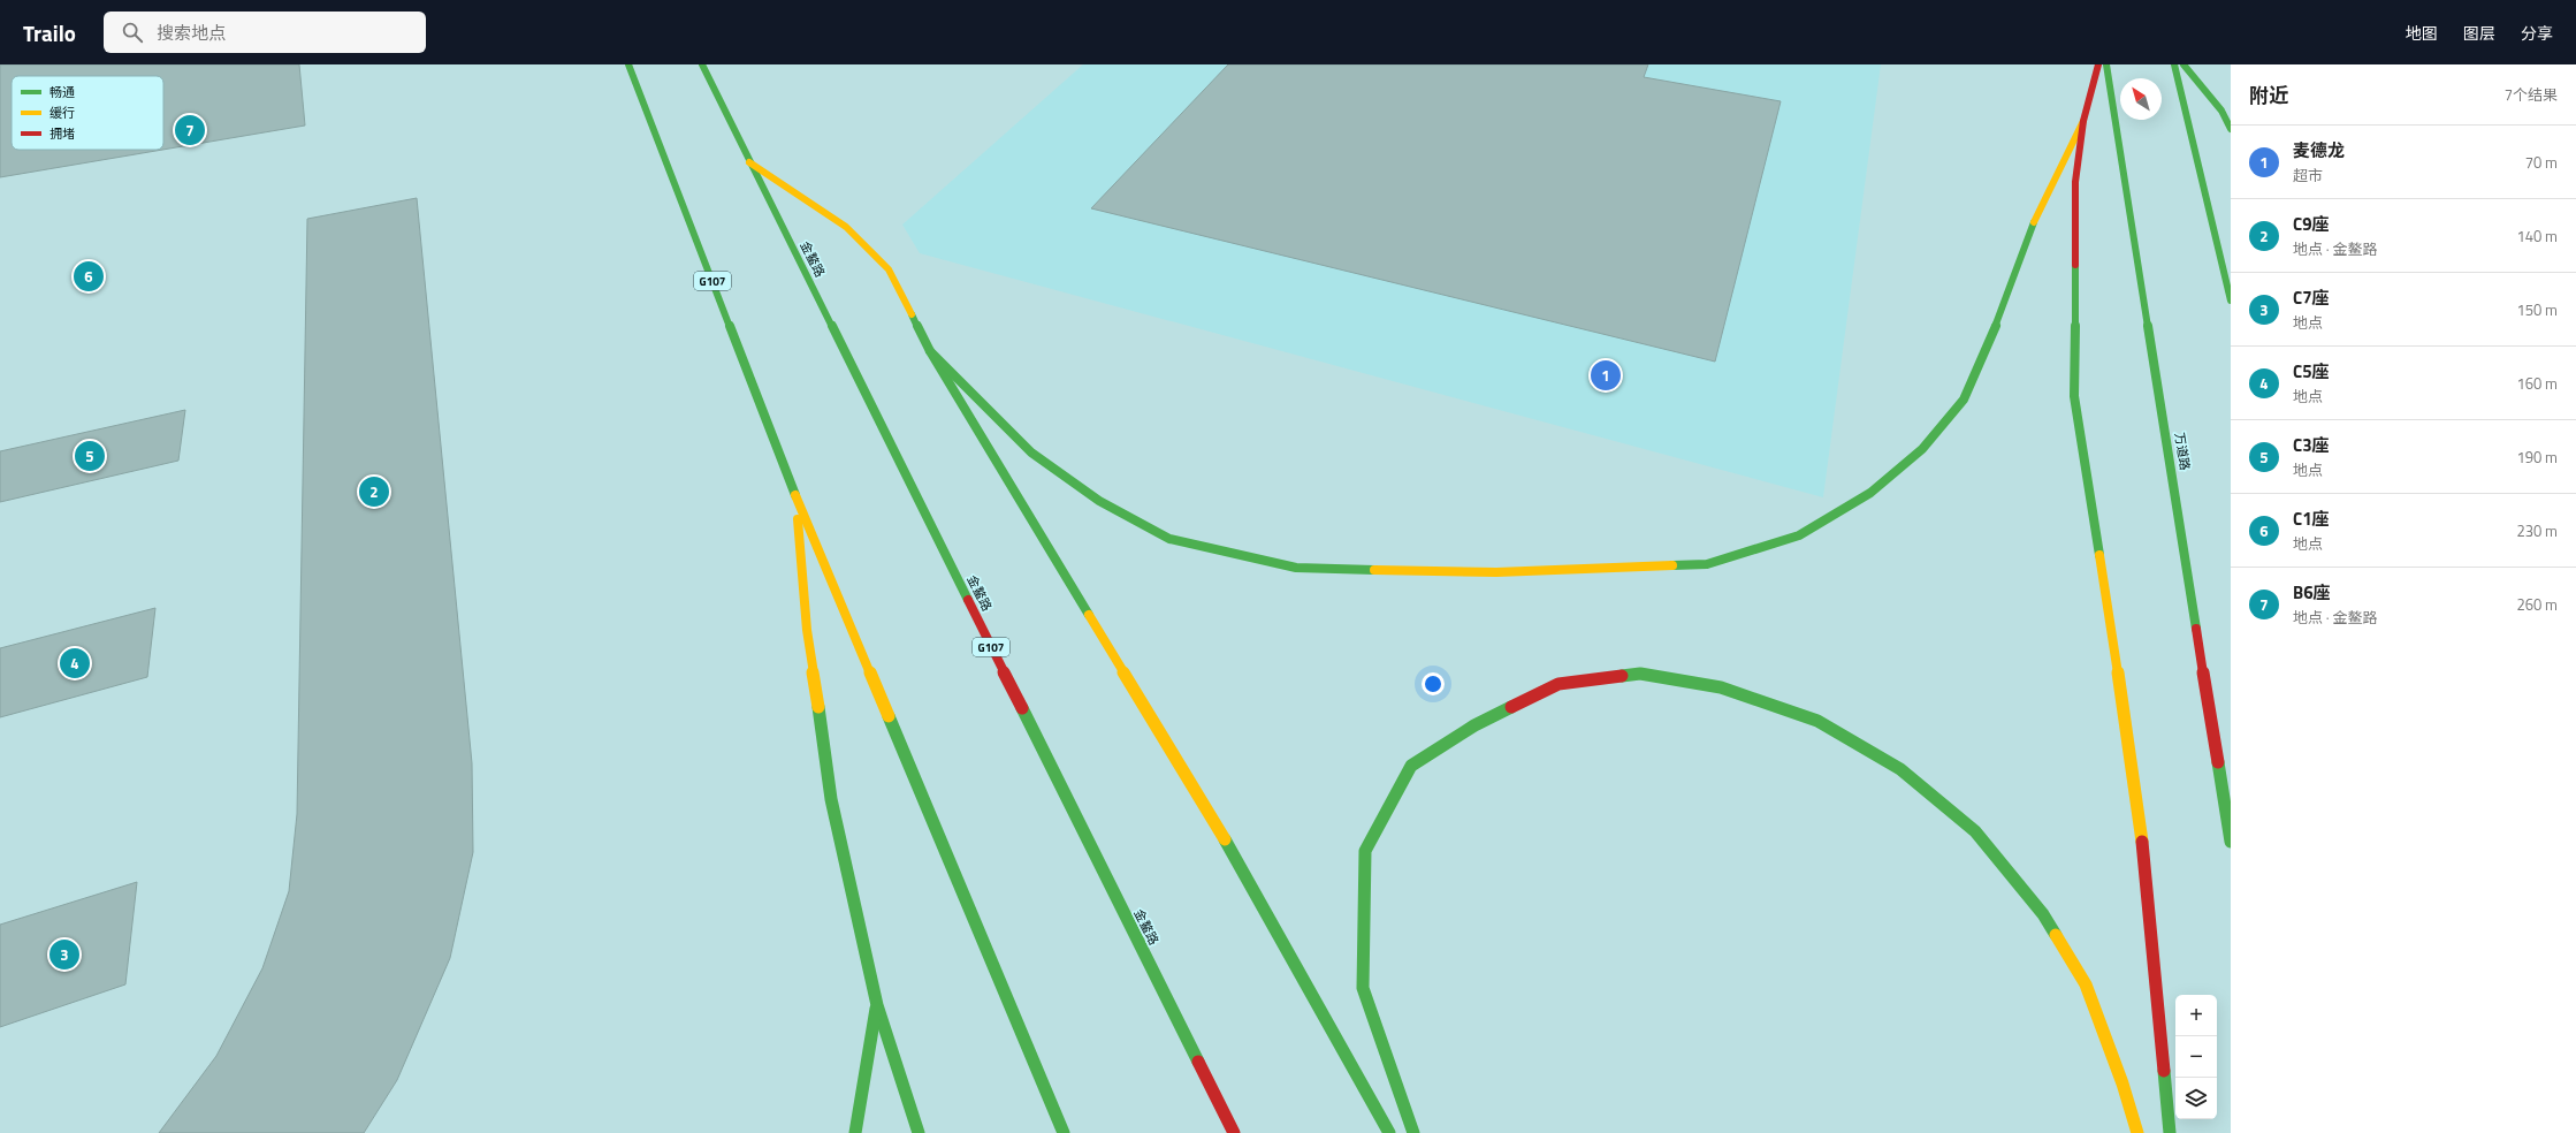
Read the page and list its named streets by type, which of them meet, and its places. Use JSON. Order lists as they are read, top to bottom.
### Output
{
  "streets": {
    "main road": ["金鳌路", "G107", "万道路"]
  },
  "legend": ["畅通", "缓行", "拥堵"],
  "north": "top left",
  "page": {
    "header": "Trailo",
    "search": "搜索地点",
    "nav": ["地图", "图层", "分享"],
    "heading": ["附近", "7个结果"],
    "pins": [
      "7",
      "6",
      "1",
      "5",
      "2",
      "4",
      "3"
    ],
    "list": [
      {
        "mark": "1",
        "name": "麦德龙",
        "note": "超市",
        "value": "70 m"
      },
      {
        "mark": "2",
        "name": "C9座",
        "note": "地点 · 金鳌路",
        "value": "140 m"
      },
      {
        "mark": "3",
        "name": "C7座",
        "note": "地点",
        "value": "150 m"
      },
      {
        "mark": "4",
        "name": "C5座",
        "note": "地点",
        "value": "160 m"
      },
      {
        "mark": "5",
        "name": "C3座",
        "note": "地点",
        "value": "190 m"
      },
      {
        "mark": "6",
        "name": "C1座",
        "note": "地点",
        "value": "230 m"
      },
      {
        "mark": "7",
        "name": "B6座",
        "note": "地点 · 金鳌路",
        "value": "260 m"
      }
    ],
    "map_buttons": ["+", "−"]
  }
}
